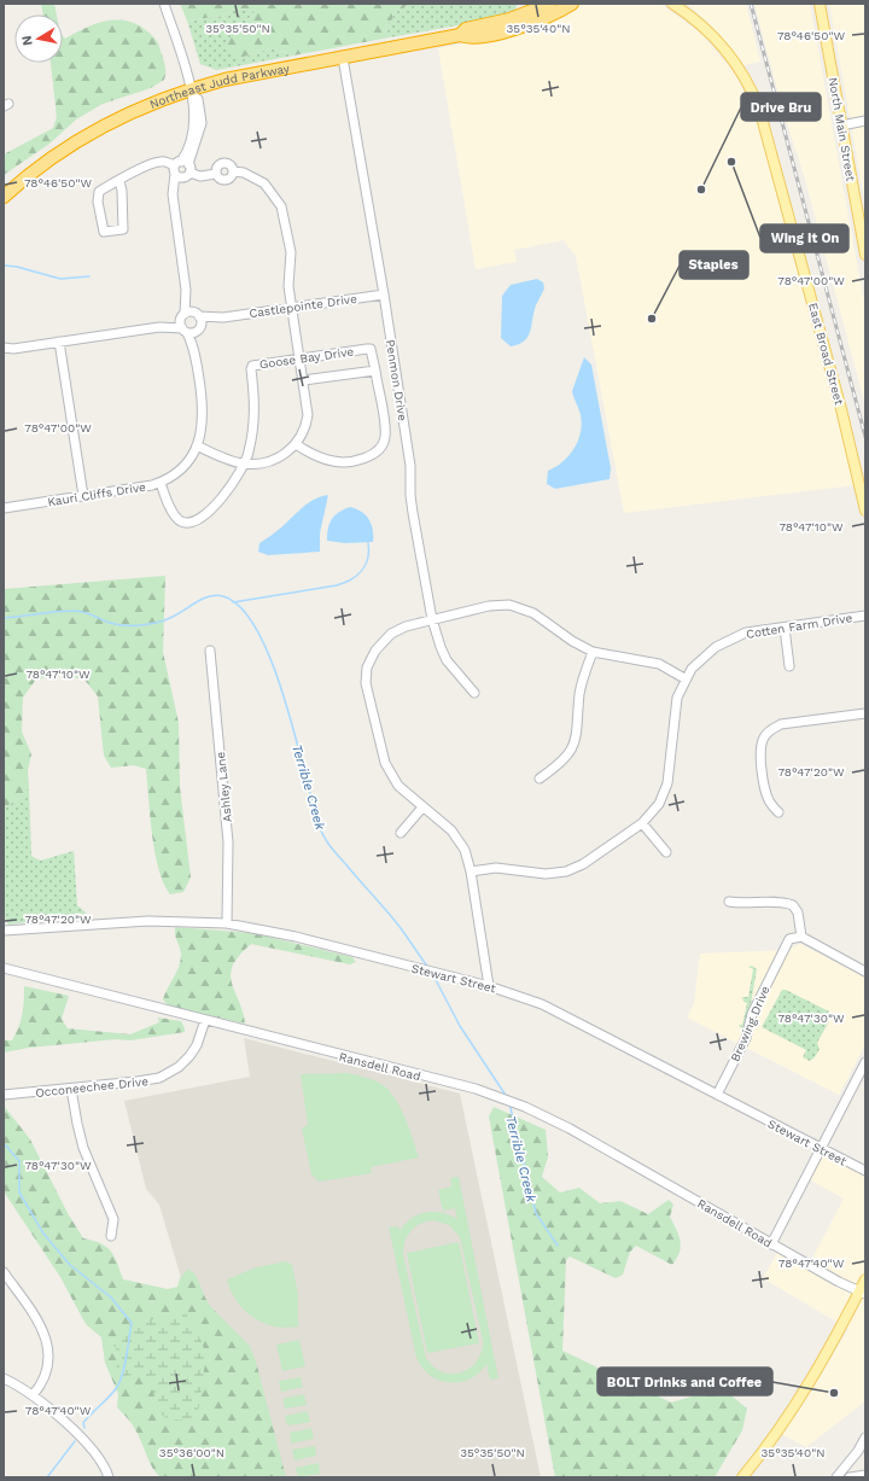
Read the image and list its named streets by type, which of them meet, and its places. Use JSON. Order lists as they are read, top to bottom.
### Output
{
  "streets": {
    "highway": ["Northeast Judd Parkway"],
    "main road": ["North Main Street", "East Broad Street"],
    "street": [
      "Castlepointe Drive",
      "Goose Bay Drive",
      "Penmon Drive",
      "Kauri Cliffs Drive",
      "Cotten Farm Drive",
      "Ashley Lane",
      "Stewart Street",
      "Brewing Drive",
      "Ransdell Road",
      "Occoneechee Drive"
    ]
  },
  "crossings": [
    ["Northeast Judd Parkway", "Penmon Drive"],
    ["Castlepointe Drive", "Penmon Drive"],
    ["Castlepointe Drive", "Kauri Cliffs Drive"],
    ["Goose Bay Drive", "Kauri Cliffs Drive"],
    ["Ashley Lane", "Stewart Street"],
    ["Stewart Street", "Brewing Drive"],
    ["Ransdell Road", "Occoneechee Drive"]
  ],
  "water": ["Terrible Creek"],
  "places": [
    "Wing It On",
    "Drive Bru",
    "Staples",
    "BOLT Drinks and Coffee"
  ],
  "north": "left",
  "coordinates": [
    "35°35'50\"N",
    "35°35'40\"N",
    "78°46'50\"W",
    "78°47'00\"W",
    "78°47'10\"W",
    "78°47'20\"W",
    "78°47'30\"W",
    "78°47'40\"W",
    "35°36'00\"N"
  ]
}
